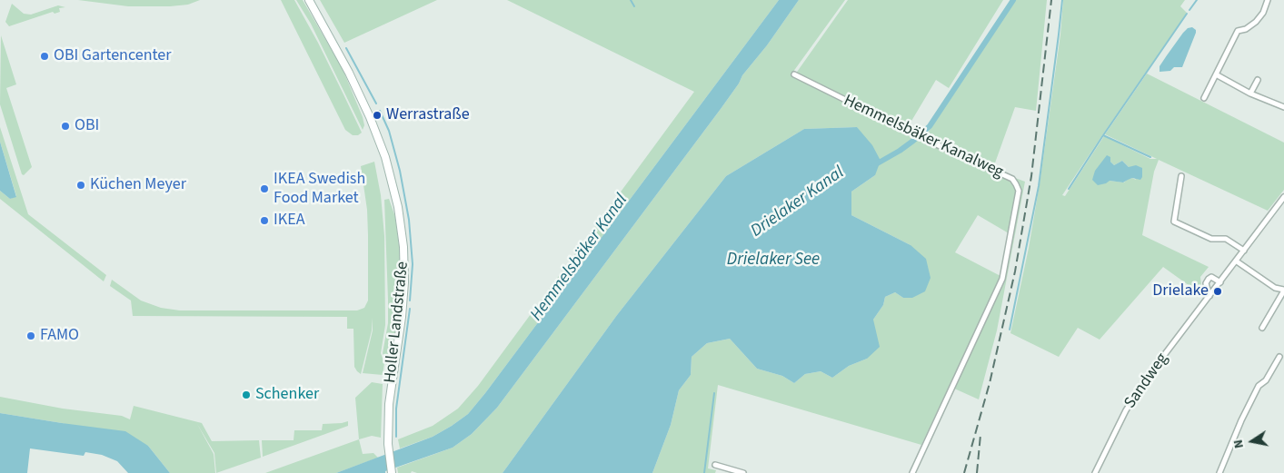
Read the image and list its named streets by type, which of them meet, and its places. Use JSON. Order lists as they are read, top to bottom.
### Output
{
  "streets": {
    "main road": ["Holler Landstraße"],
    "street": ["Hemmelsbäker Kanalweg", "Sandweg"]
  },
  "water": ["Drielaker Kanal", "Hemmelsbäker Kanal", "Drielaker See"],
  "places": [
    "OBI Gartencenter",
    "Werrastraße",
    "OBI",
    "Küchen Meyer",
    "IKEA Swedish Food Market",
    "IKEA",
    "Drielake",
    "FAMO",
    "Schenker"
  ],
  "north": "left"
}
